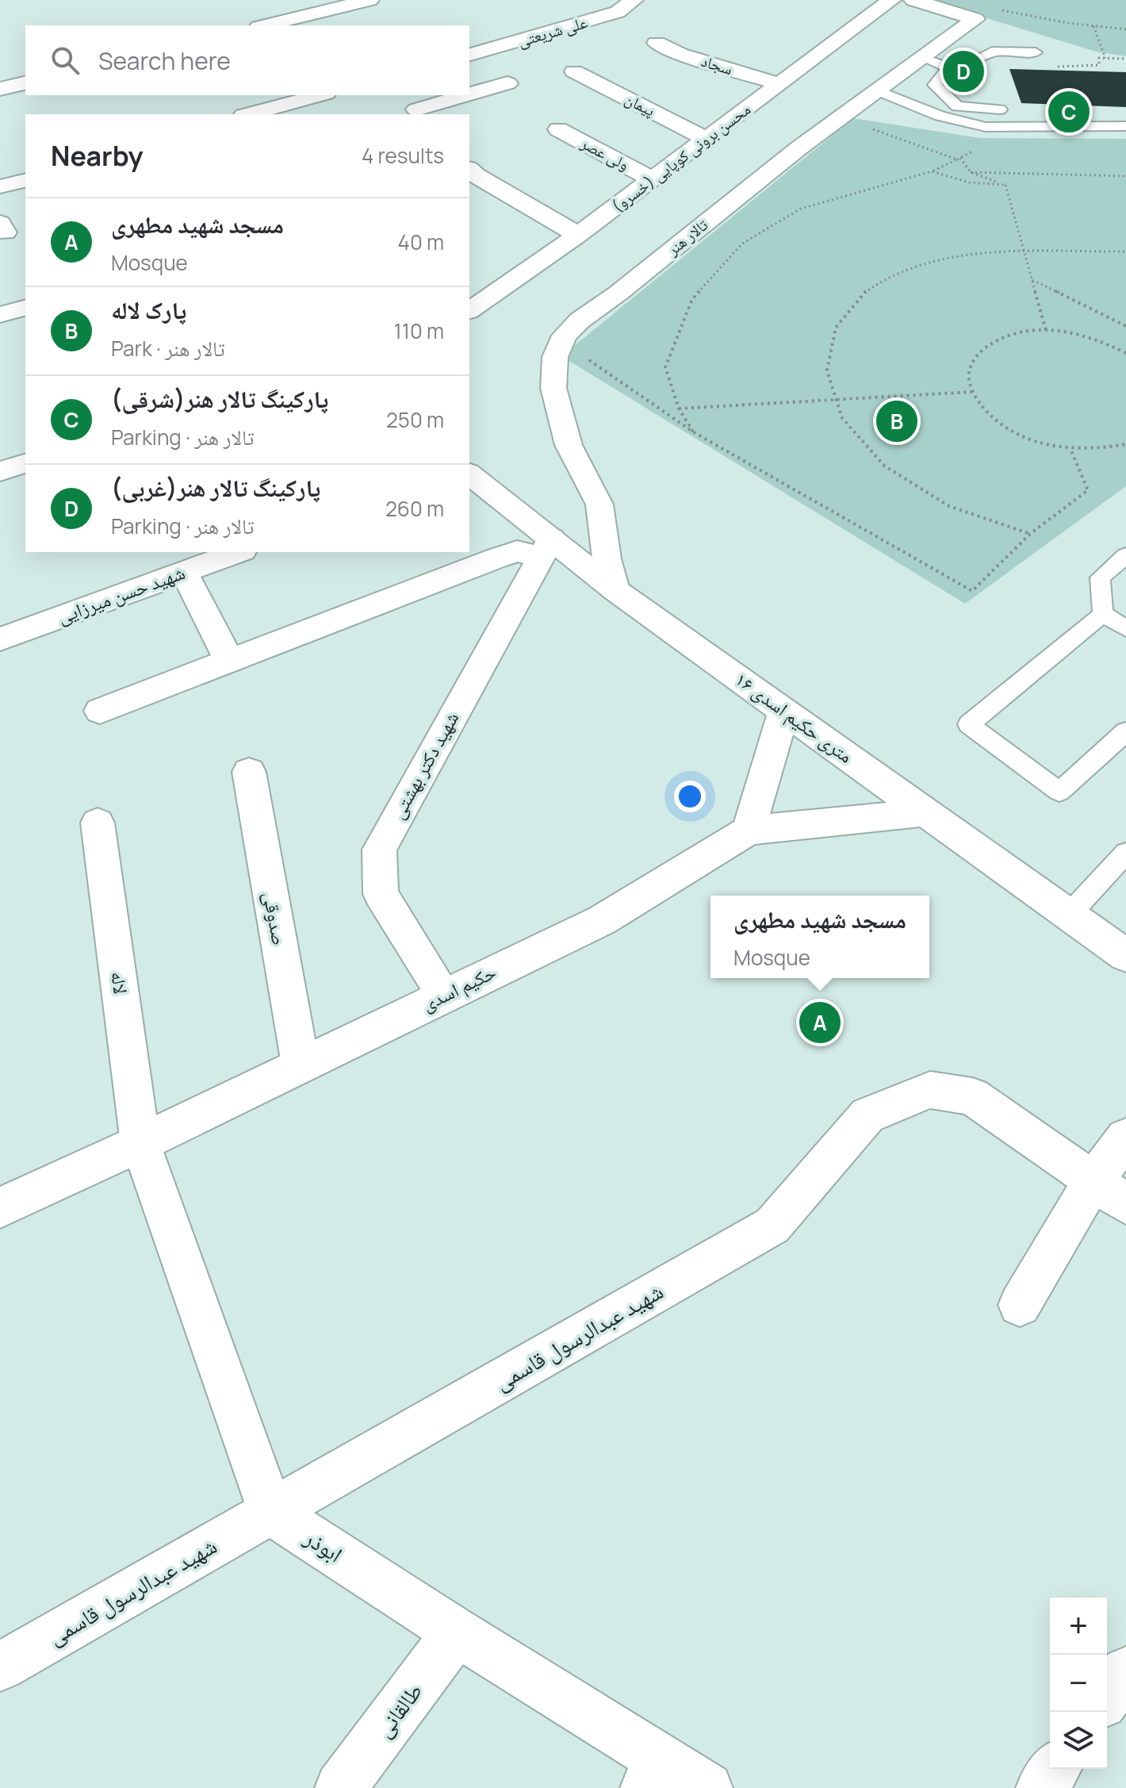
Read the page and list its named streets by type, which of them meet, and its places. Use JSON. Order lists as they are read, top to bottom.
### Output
{
  "streets": {
    "street": [
      "علی شریعتی",
      "سجاد",
      "پیمان",
      "ولی عصر",
      "محسن برونی کوپایی (خسرو)",
      "تالار هنر",
      "شهید حسن میرزایی",
      "۱۶ متری حکیم اسدی",
      "شهید دکتر بهشتی",
      "صدوقی",
      "لاله",
      "حکیم اسدی",
      "شهید عبدالرسول قاسمی",
      "ابوذر",
      "طالقانی"
    ]
  },
  "crossings": [
    ["سجاد", "محسن برونی کوپایی (خسرو)"],
    ["پیمان", "محسن برونی کوپایی (خسرو)"],
    ["ولی عصر", "محسن برونی کوپایی (خسرو)"],
    ["تالار هنر", "۱۶ متری حکیم اسدی"],
    ["۱۶ متری حکیم اسدی", "شهید دکتر بهشتی"],
    ["۱۶ متری حکیم اسدی", "حکیم اسدی"],
    ["شهید دکتر بهشتی", "حکیم اسدی"],
    ["صدوقی", "حکیم اسدی"],
    ["لاله", "حکیم اسدی"],
    ["شهید عبدالرسول قاسمی", "ابوذر"],
    ["ابوذر", "طالقانی"]
  ],
  "page": {
    "search": "Search here",
    "pins": [
      "D",
      "C",
      "B",
      "A"
    ],
    "heading": ["Nearby", "4 results"],
    "list": [
      {
        "mark": "A",
        "name": "مسجد شهید مطهری",
        "note": "Mosque",
        "value": "40 m"
      },
      {
        "mark": "B",
        "name": "پارک لاله",
        "note": "Park · تالار هنر",
        "value": "110 m"
      },
      {
        "mark": "C",
        "name": "پارکینگ تالار هنر(شرقی)",
        "note": "Parking · تالار هنر",
        "value": "250 m"
      },
      {
        "mark": "D",
        "name": "پارکینگ تالار هنر(غربی)",
        "note": "Parking · تالار هنر",
        "value": "260 m"
      }
    ],
    "popup": ["مسجد شهید مطهری", "Mosque"],
    "map_buttons": ["+", "−"]
  }
}
